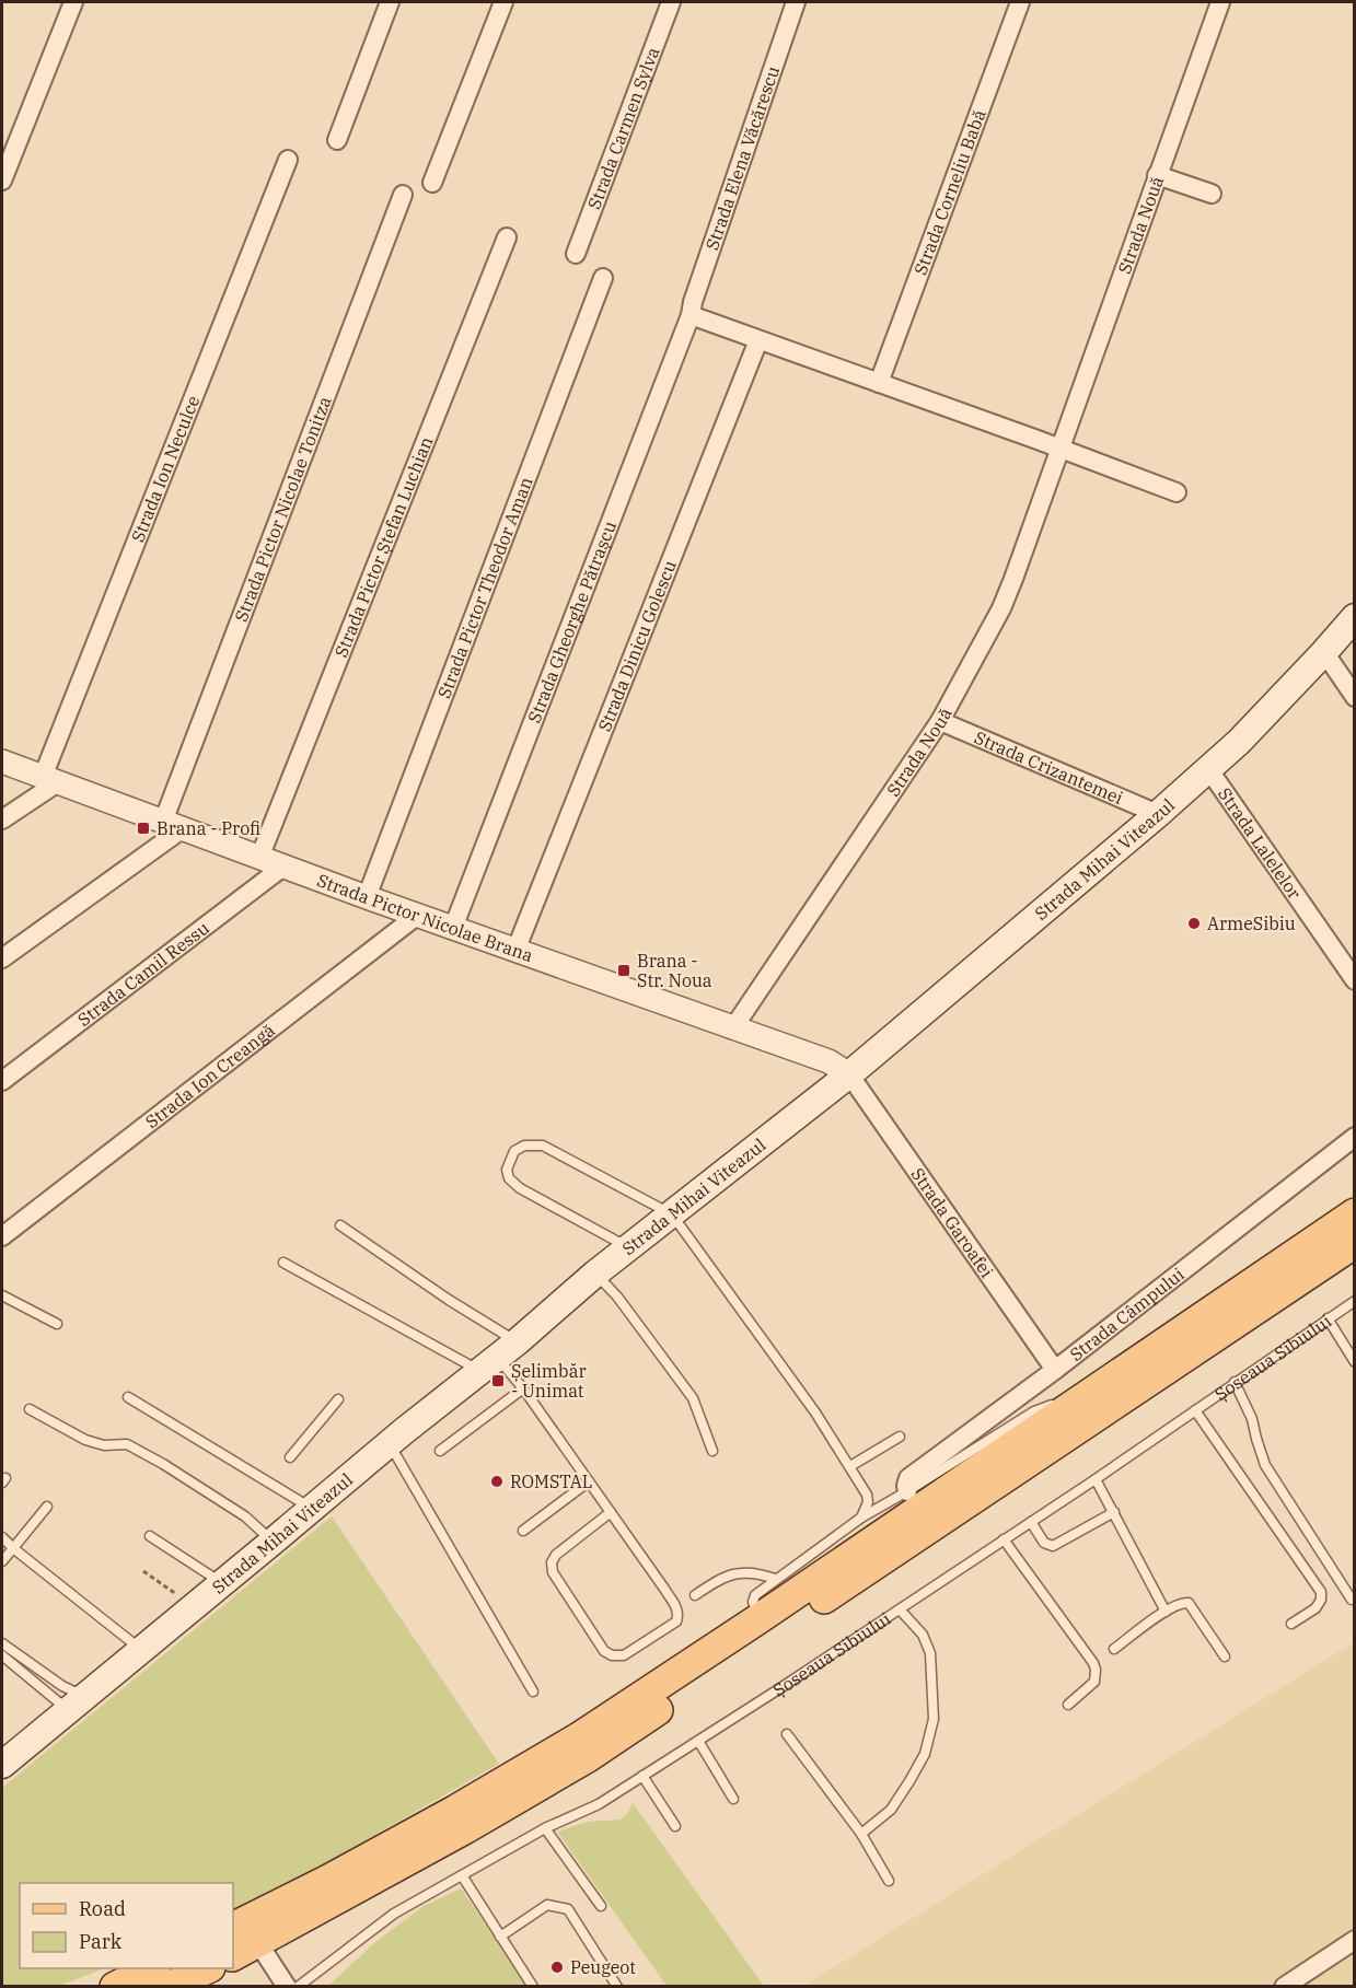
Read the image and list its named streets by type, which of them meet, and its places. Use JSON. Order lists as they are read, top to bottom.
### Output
{
  "streets": {
    "main road": ["Strada Mihai Viteazul"],
    "street": [
      "Strada Carmen Sylva",
      "Strada Elena Văcărescu",
      "Strada Corneliu Babă",
      "Strada Nouă",
      "Strada Ion Neculce",
      "Strada Pictor Nicolae Tonitza",
      "Strada Pictor Ștefan Luchian",
      "Strada Pictor Theodor Aman",
      "Strada Gheorghe Pătrașcu",
      "Strada Dinicu Golescu",
      "Strada Crizantemei",
      "Strada Lalelelor",
      "Strada Pictor Nicolae Brana",
      "Strada Camil Ressu",
      "Strada Ion Creangă",
      "Strada Garoafei",
      "Strada Câmpului"
    ],
    "lane": ["Șoseaua Sibiului"]
  },
  "crossings": [
    ["Strada Elena Văcărescu", "Strada Gheorghe Pătrașcu"],
    ["Strada Nouă", "Strada Crizantemei"],
    ["Strada Nouă", "Strada Pictor Nicolae Brana"],
    ["Strada Ion Neculce", "Strada Pictor Nicolae Brana"],
    ["Strada Pictor Nicolae Tonitza", "Strada Pictor Nicolae Brana"],
    ["Strada Pictor Ștefan Luchian", "Strada Pictor Nicolae Brana"],
    ["Strada Pictor Theodor Aman", "Strada Pictor Nicolae Brana"],
    ["Strada Gheorghe Pătrașcu", "Strada Pictor Nicolae Brana"],
    ["Strada Dinicu Golescu", "Strada Pictor Nicolae Brana"],
    ["Strada Crizantemei", "Strada Mihai Viteazul"],
    ["Strada Lalelelor", "Strada Mihai Viteazul"],
    ["Strada Mihai Viteazul", "Strada Pictor Nicolae Brana"],
    ["Strada Mihai Viteazul", "Strada Garoafei"],
    ["Strada Pictor Nicolae Brana", "Strada Camil Ressu"],
    ["Strada Pictor Nicolae Brana", "Strada Ion Creangă"],
    ["Strada Pictor Nicolae Brana", "Strada Garoafei"],
    ["Strada Garoafei", "Strada Câmpului"]
  ],
  "places": {
    "transit": ["Brana - Profi", "Brana - Str. Noua", "Șelimbăr - Unimat"],
    "other": ["ArmeSibiu", "ROMSTAL", "Peugeot"]
  },
  "legend": ["Road", "Park"]
}
